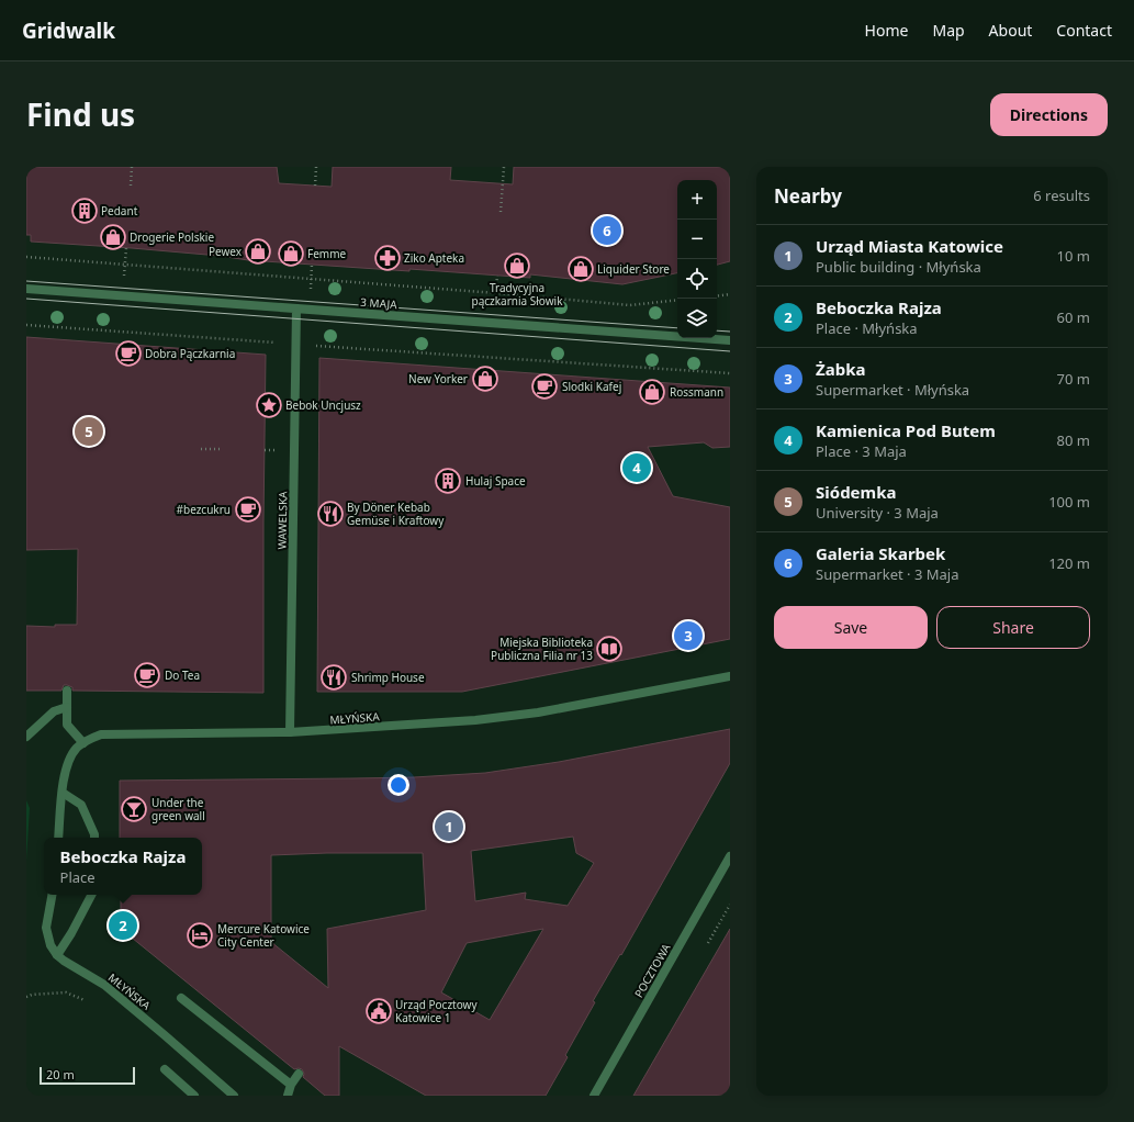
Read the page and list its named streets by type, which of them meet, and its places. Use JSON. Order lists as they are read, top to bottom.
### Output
{
  "streets": {
    "street": [
      "3 MAJA",
      "WAWELSKA",
      "MŁYŃSKA",
      "POCZTOWA"
    ]
  },
  "crossings": [
    ["3 MAJA", "WAWELSKA"],
    ["WAWELSKA", "MŁYŃSKA"]
  ],
  "places": {
    "building": ["Pedant", "Hulaj Space"],
    "shop": [
      "Drogerie Polskie",
      "Pewex",
      "Femme",
      "Tradycyjna pączkarnia Słowik",
      "Liquider Store",
      "New Yorker",
      "Rossmann"
    ],
    "pharmacy": ["Ziko Apteka"],
    "cafe": [
      "Dobra Pączkarnia",
      "Slodki Kafej",
      "#bezcukru",
      "Do Tea"
    ],
    "place": ["Bebok Uncjusz"],
    "restaurant": ["By Döner Kebab Gemüse i Kraftowy", "Shrimp House"],
    "library": ["Miejska Biblioteka Publiczna Filia nr 13"],
    "bar": ["Under the green wall"],
    "hotel": ["Mercure Katowice City Center"],
    "public building": ["Urząd Pocztowy Katowice 1"]
  },
  "scale_bar": "20 m",
  "page": {
    "header": "Gridwalk",
    "nav": [
      "Home",
      "Map",
      "About",
      "Contact"
    ],
    "title": "Find us",
    "buttons": [
      "Directions",
      ["Save", "Share"]
    ],
    "heading": ["Nearby", "6 results"],
    "map_buttons": ["+", "−"],
    "pins": [
      "6",
      "5",
      "4",
      "3",
      "1",
      "2"
    ],
    "list": [
      {
        "mark": "1",
        "name": "Urząd Miasta Katowice",
        "note": "Public building · Młyńska",
        "value": "10 m"
      },
      {
        "mark": "2",
        "name": "Beboczka Rajza",
        "note": "Place · Młyńska",
        "value": "60 m"
      },
      {
        "mark": "3",
        "name": "Żabka",
        "note": "Supermarket · Młyńska",
        "value": "70 m"
      },
      {
        "mark": "4",
        "name": "Kamienica Pod Butem",
        "note": "Place · 3 Maja",
        "value": "80 m"
      },
      {
        "mark": "5",
        "name": "Siódemka",
        "note": "University · 3 Maja",
        "value": "100 m"
      },
      {
        "mark": "6",
        "name": "Galeria Skarbek",
        "note": "Supermarket · 3 Maja",
        "value": "120 m"
      }
    ],
    "popup": ["Beboczka Rajza", "Place"],
    "scale": "20 m"
  }
}
